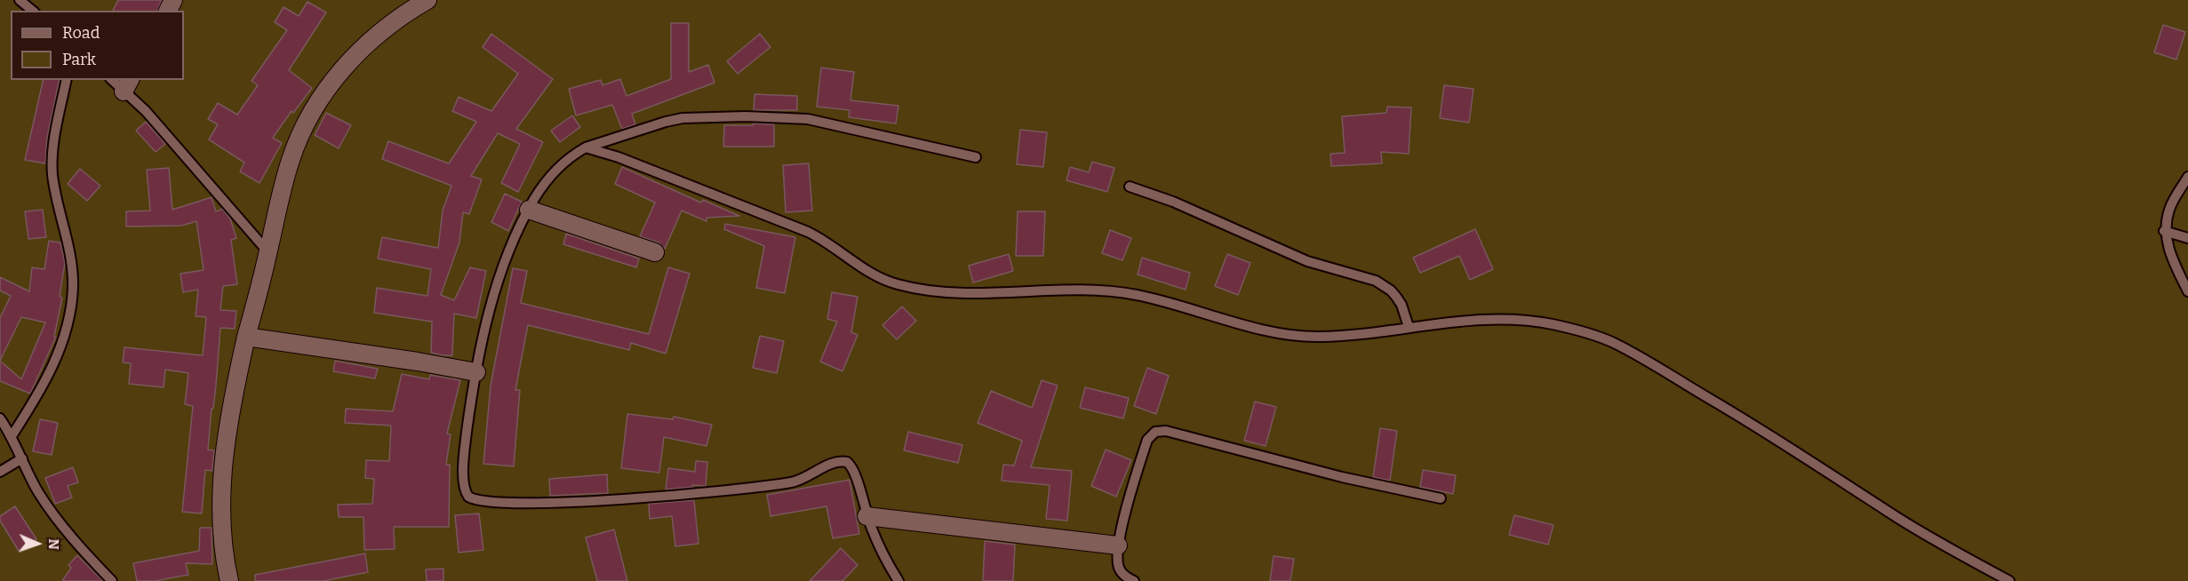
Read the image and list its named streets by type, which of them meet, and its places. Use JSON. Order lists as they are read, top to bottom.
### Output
{
  "legend": ["Road", "Park"],
  "north": "right"
}
